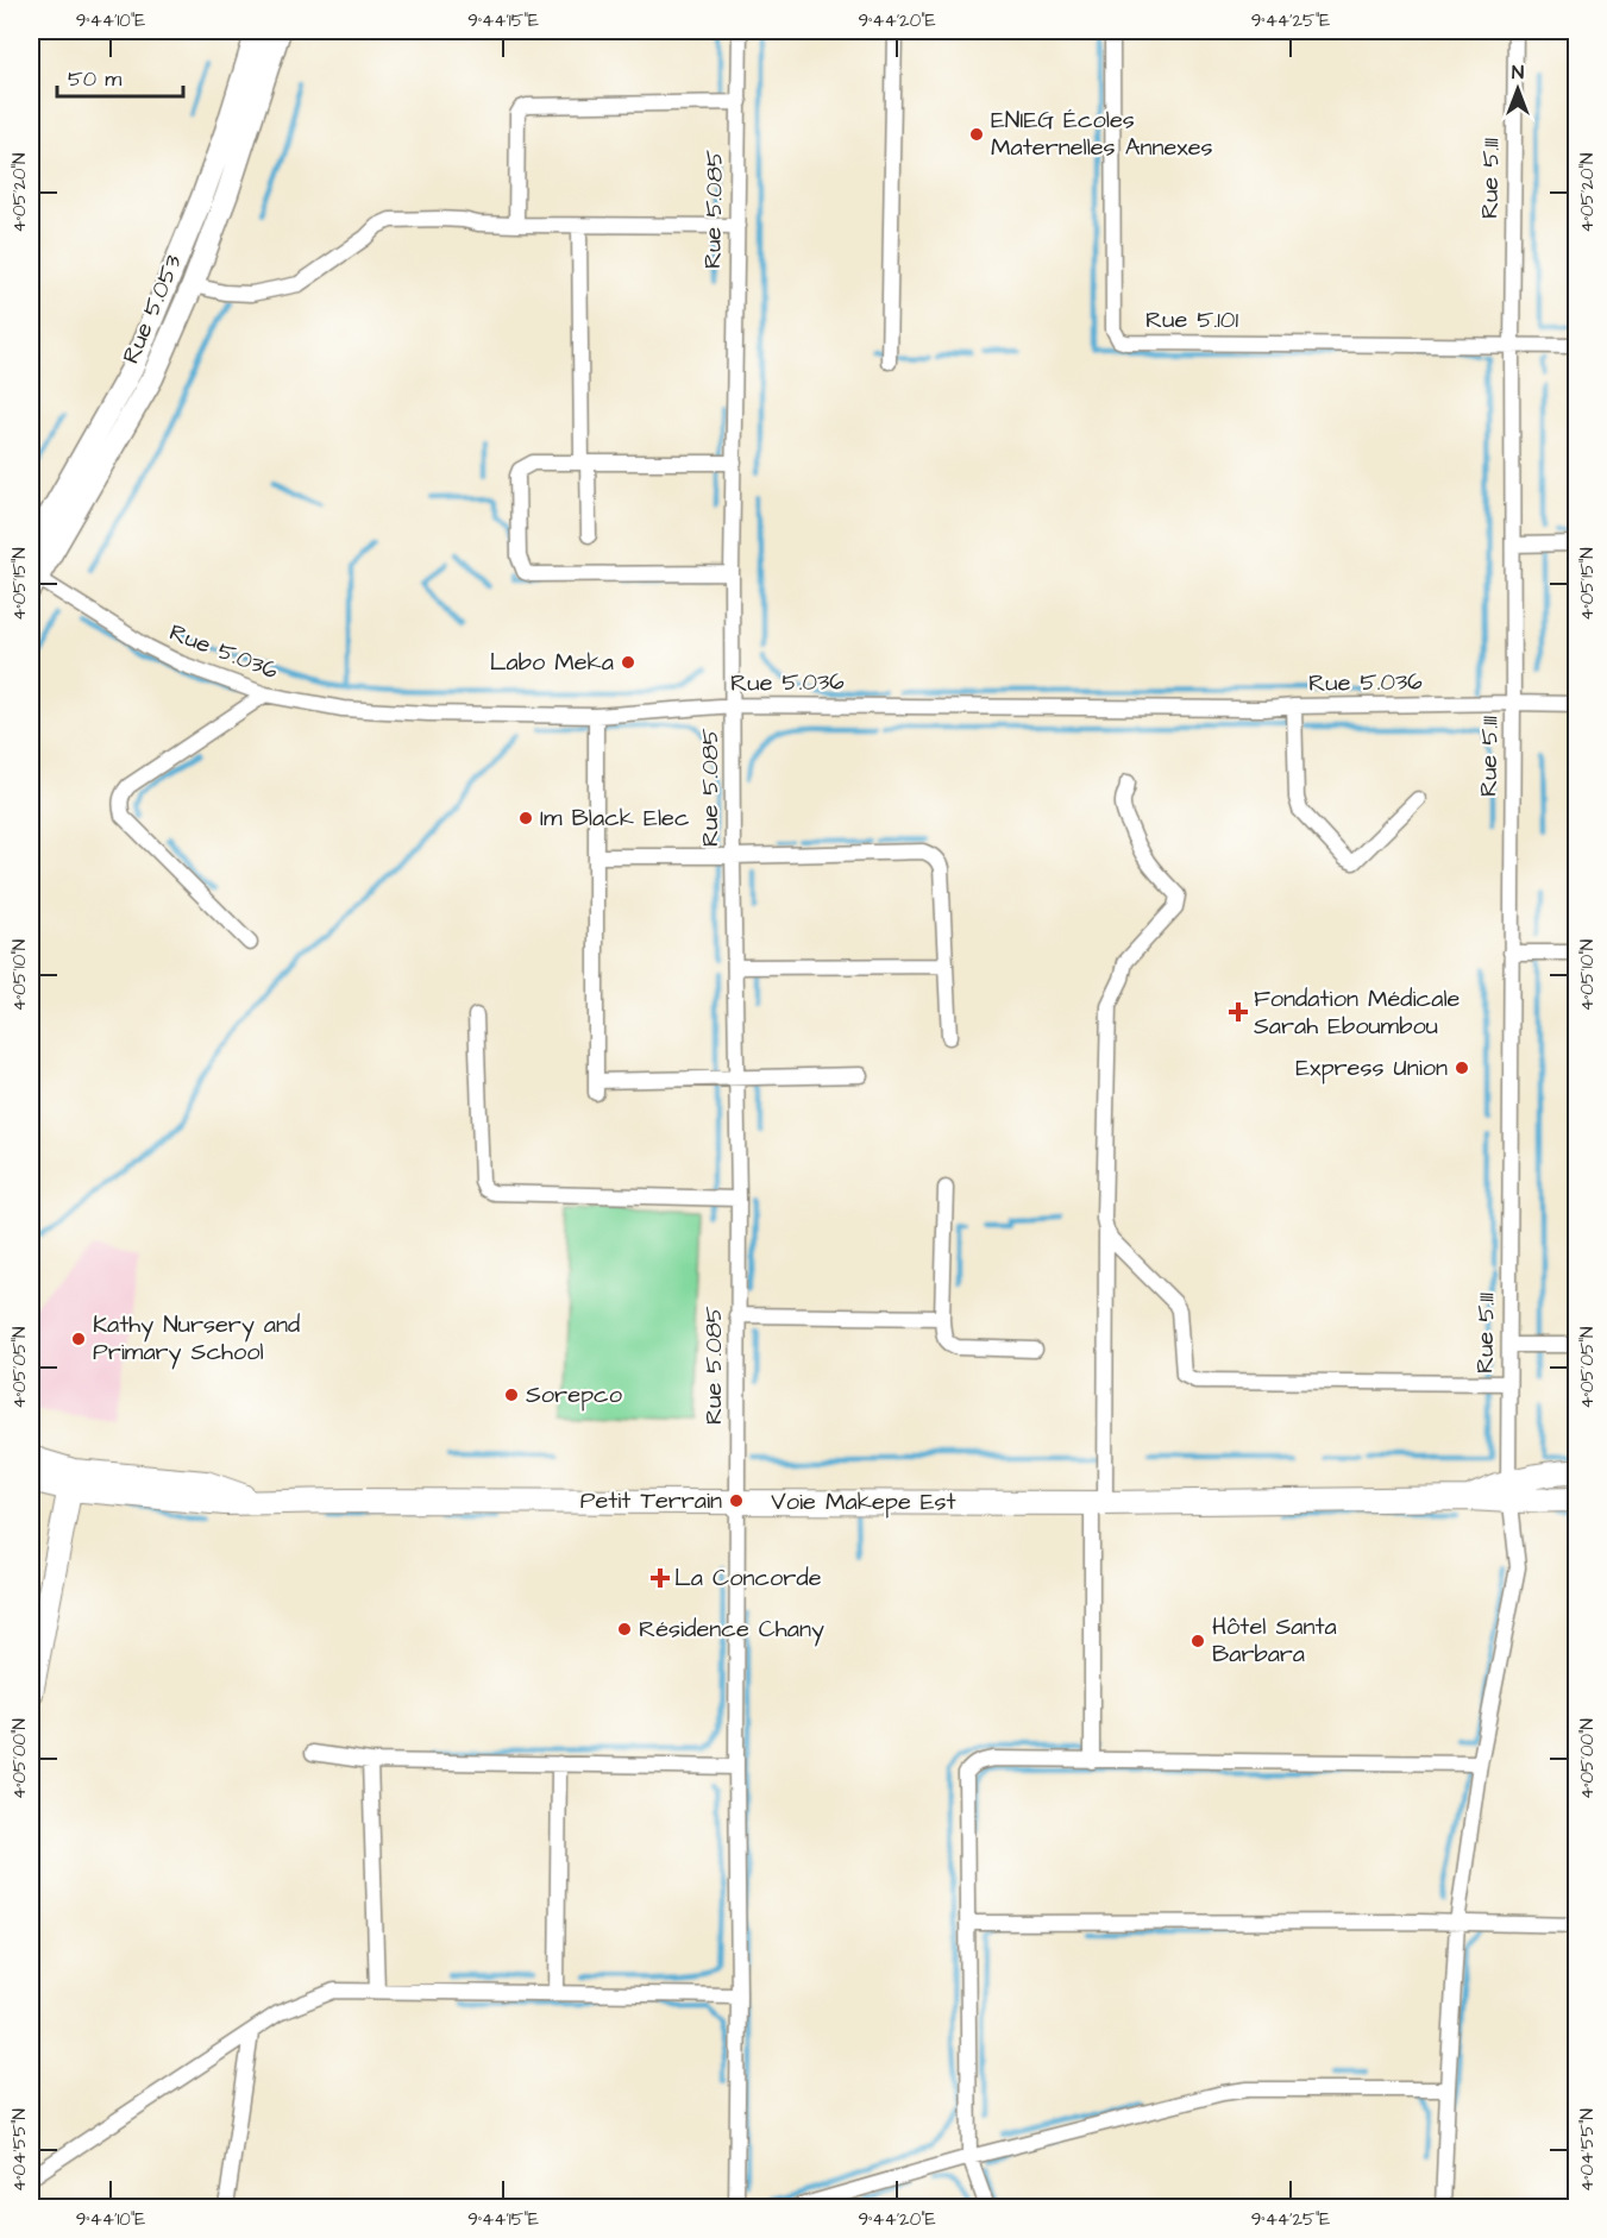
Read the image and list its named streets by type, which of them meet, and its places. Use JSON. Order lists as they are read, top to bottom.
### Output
{
  "streets": {
    "main road": ["Rue 5.053", "Voie Makepe Est"],
    "street": [
      "Rue 5.111",
      "Rue 5.085",
      "Rue 5.101",
      "Rue 5.036"
    ]
  },
  "crossings": [
    ["Rue 5.111", "Rue 5.101"],
    ["Rue 5.111", "Rue 5.036"],
    ["Rue 5.111", "Voie Makepe Est"],
    ["Rue 5.085", "Rue 5.036"],
    ["Rue 5.085", "Voie Makepe Est"],
    ["Rue 5.053", "Rue 5.036"]
  ],
  "places": {
    "other": [
      "ENIEG Écoles Maternelles Annexes",
      "Labo Meka",
      "Im Black Elec",
      "Express Union",
      "Kathy Nursery and Primary School",
      "Sorepco",
      "Petit Terrain",
      "Résidence Chany",
      "Hôtel Santa Barbara"
    ],
    "health": ["Fondation Médicale Sarah Eboumbou", "La Concorde"]
  },
  "scale_bar": "50 m",
  "north": "top",
  "coordinates": [
    "9°44'10\"E",
    "9°44'15\"E",
    "9°44'20\"E",
    "9°44'25\"E",
    "4°05'20\"N",
    "4°05'15\"N",
    "4°05'10\"N",
    "4°05'05\"N",
    "4°05'00\"N",
    "4°04'55\"N"
  ]
}
